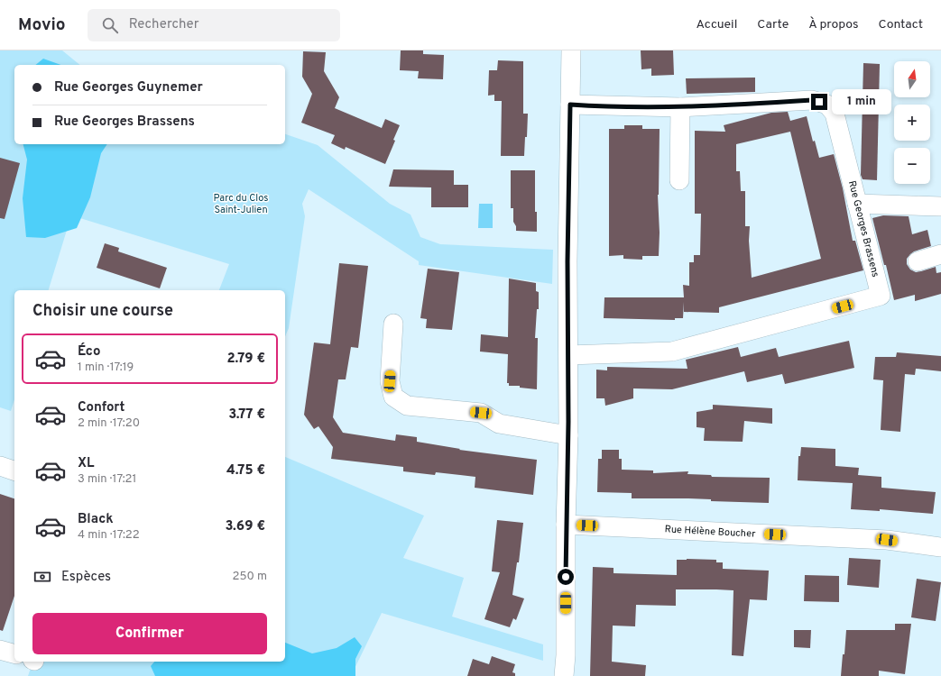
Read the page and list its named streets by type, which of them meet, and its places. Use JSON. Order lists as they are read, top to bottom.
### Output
{
  "streets": {
    "street": ["Rue Georges Brassens", "Rue Hélène Boucher"]
  },
  "parks": ["Parc du Clos Saint-Julien"],
  "north": "top",
  "page": {
    "header": "Movio",
    "search": "Rechercher",
    "nav": [
      "Accueil",
      "Carte",
      "À propos",
      "Contact"
    ],
    "map_buttons": ["+", "−"],
    "banner": ["Rue Georges Guynemer", "Rue Georges Brassens"],
    "bubble": "1 min",
    "heading": "Choisir une course",
    "list": [
      {
        "name": "Éco",
        "note": "1 min · 17:19",
        "value": "2.79 €"
      },
      {
        "name": "Confort",
        "note": "2 min · 17:20",
        "value": "3.77 €"
      },
      {
        "name": "XL",
        "note": "3 min · 17:21",
        "value": "4.75 €"
      },
      {
        "name": "Black",
        "note": "4 min · 17:22",
        "value": "3.69 €"
      }
    ],
    "pay": ["Espèces", "250 m"],
    "buttons": "Confirmer"
  }
}
